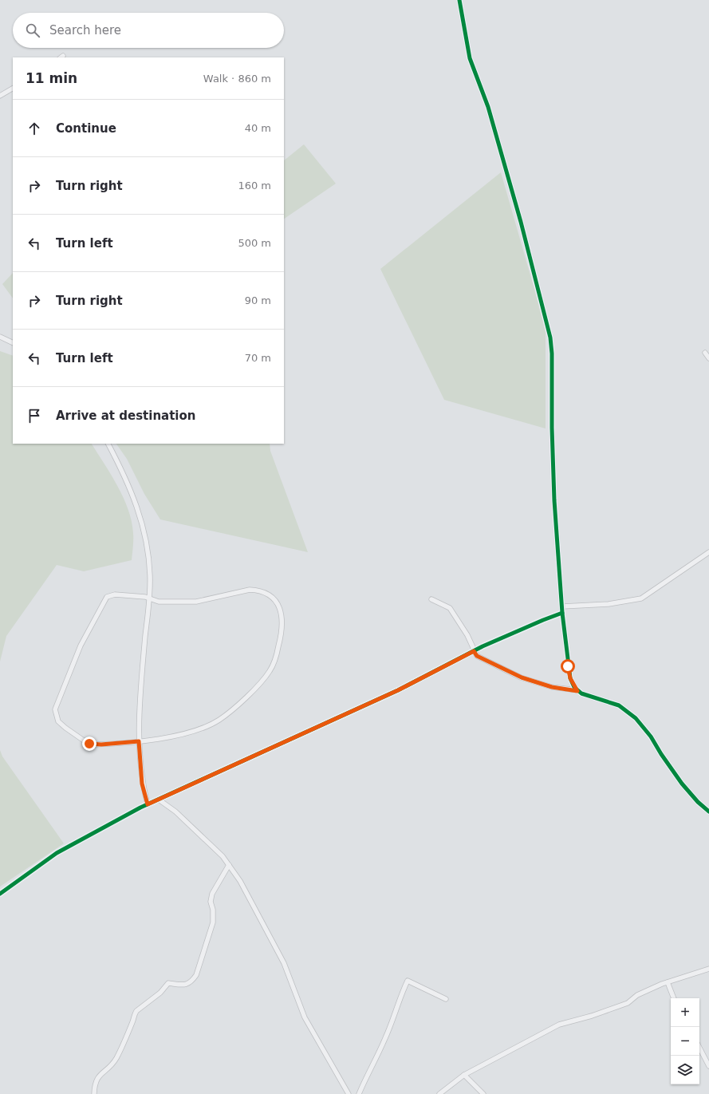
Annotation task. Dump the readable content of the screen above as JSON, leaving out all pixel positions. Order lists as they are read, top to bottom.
{
  "page": {
    "search": "Search here",
    "heading": ["11 min", "Walk · 860 m"],
    "list": [
      ["Continue", "40 m"],
      ["Turn right", "160 m"],
      ["Turn left", "500 m"],
      ["Turn right", "90 m"],
      ["Turn left", "70 m"],
      "Arrive at destination"
    ],
    "map_buttons": ["+", "−"]
  }
}
